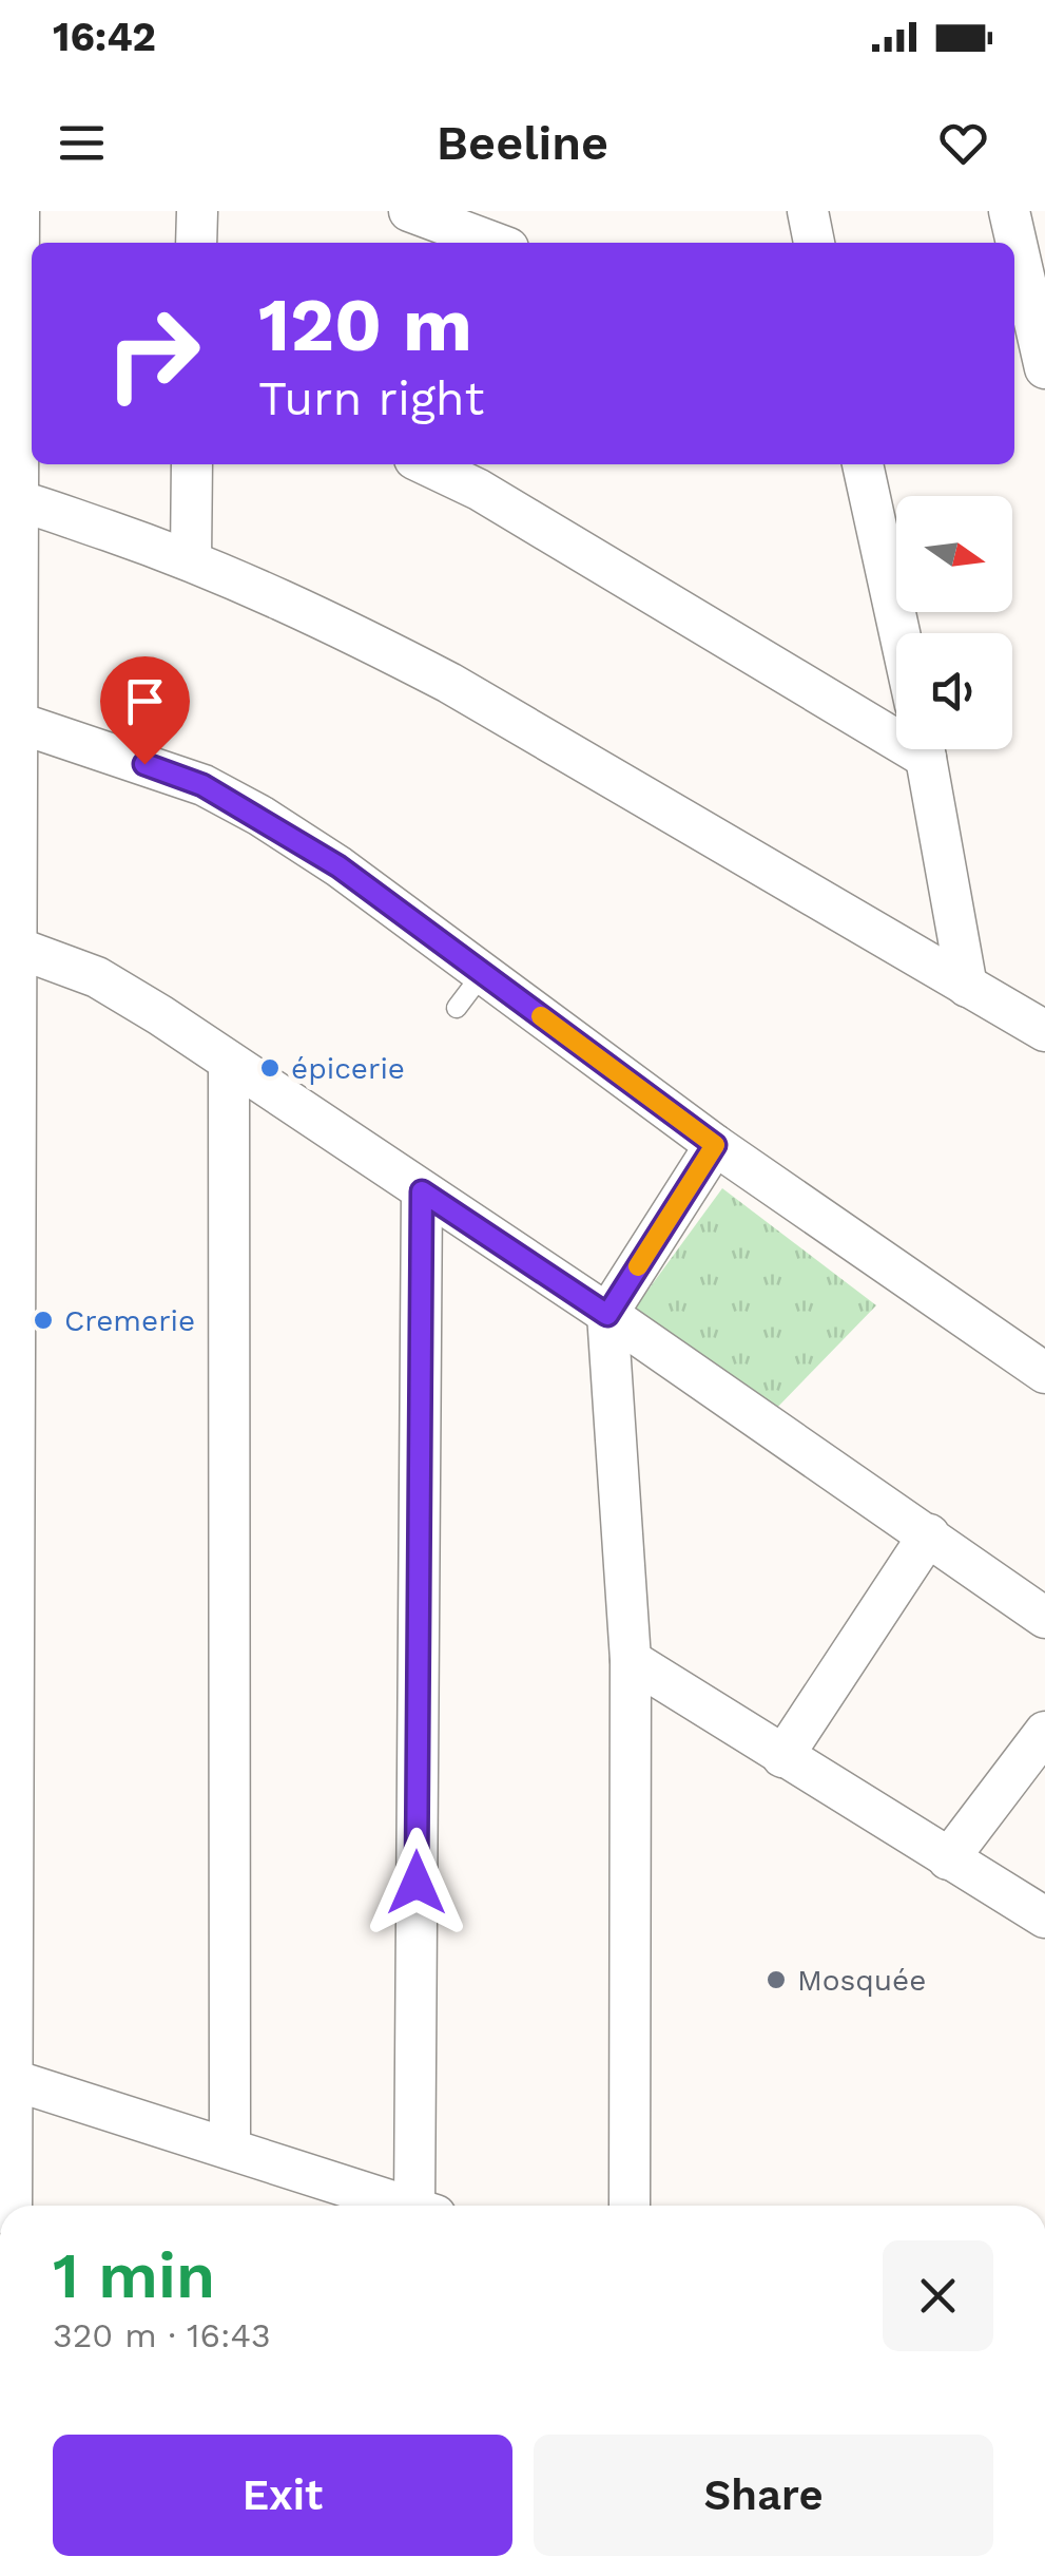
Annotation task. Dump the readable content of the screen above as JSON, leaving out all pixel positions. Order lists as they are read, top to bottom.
{
  "places": ["épicerie", "Cremerie", "Mosquée"],
  "north": "right",
  "page": {
    "status": "16:42",
    "header": "Beeline",
    "turn": ["120 m", "Turn right"],
    "heading": ["1 min", "320 m · 16:43"],
    "buttons": ["Exit", "Share"]
  }
}
